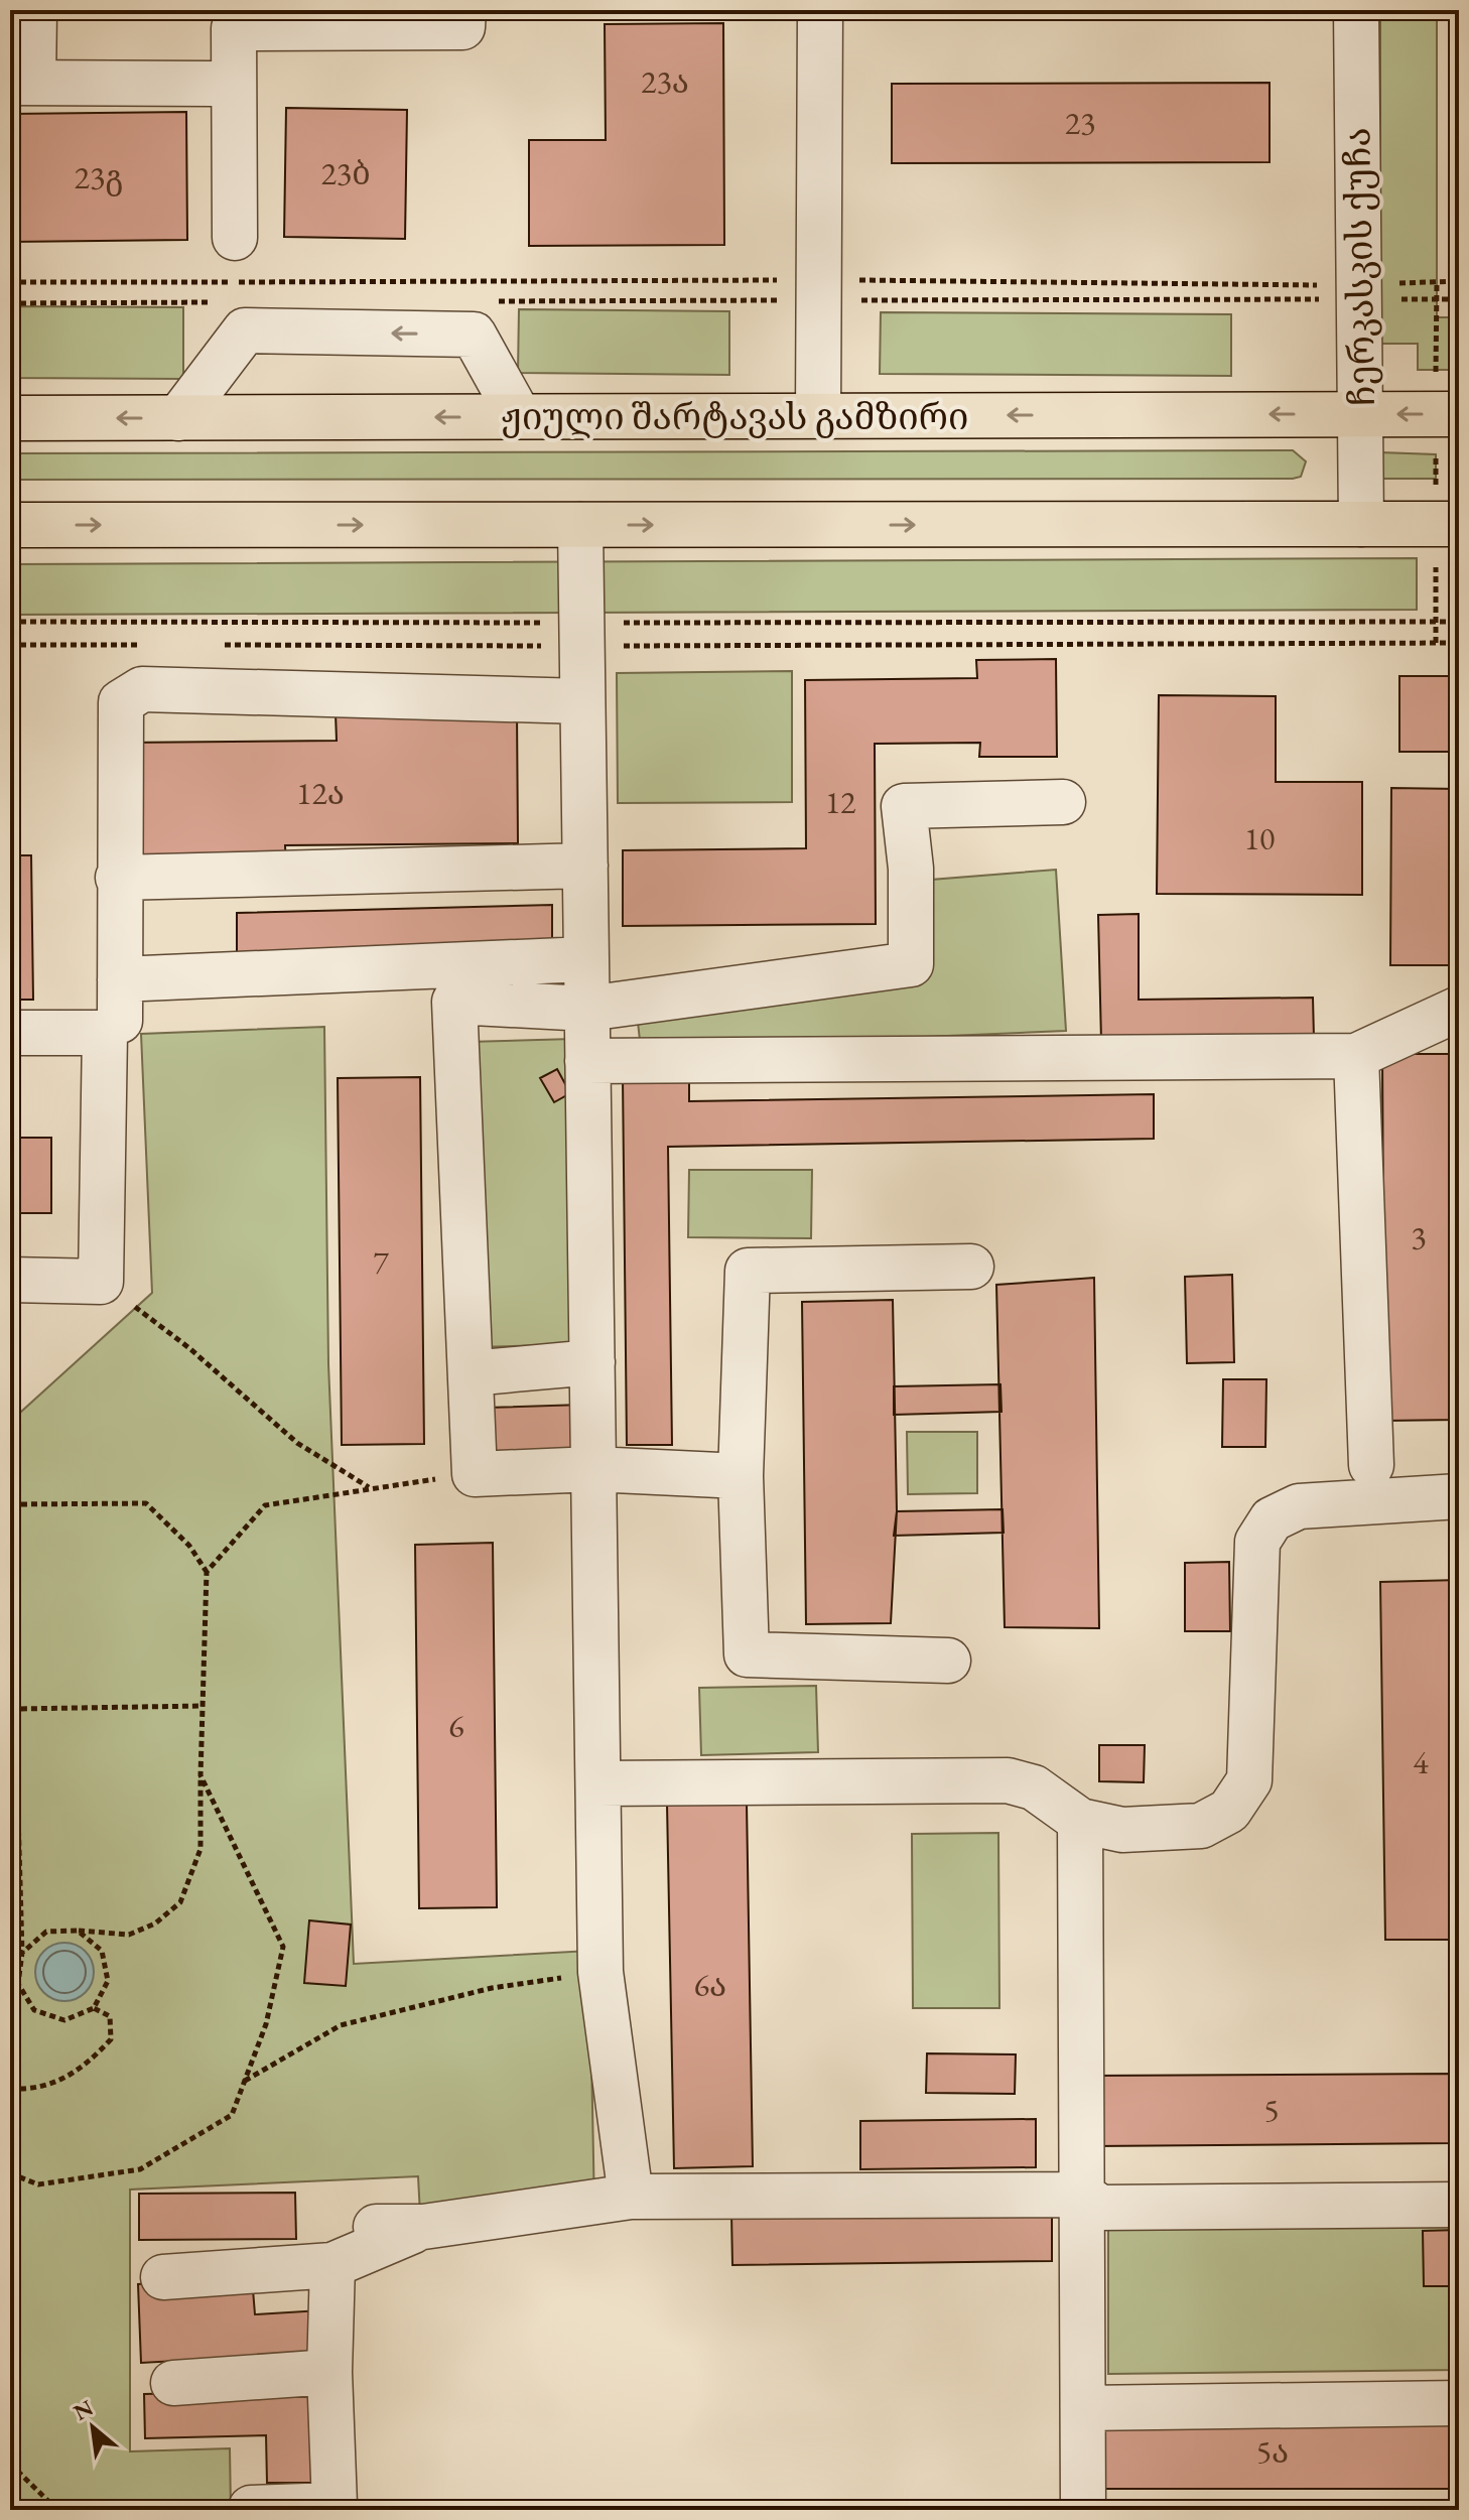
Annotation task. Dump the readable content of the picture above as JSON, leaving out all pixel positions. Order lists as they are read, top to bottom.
{
  "streets": {
    "main road": ["ჟიული შარტავას გამზირი"],
    "street": ["ჩერკასკის ქუჩა"]
  },
  "crossings": [
    ["ჩერკასკის ქუჩა", "ჟიული შარტავას გამზირი"]
  ],
  "house_numbers": [
    "23ა",
    "23",
    "23ბ",
    "23გ",
    "12ა",
    "12",
    "10",
    "3",
    "7",
    "6",
    "4",
    "6ა",
    "5",
    "5ა"
  ],
  "north": "top left"
}
